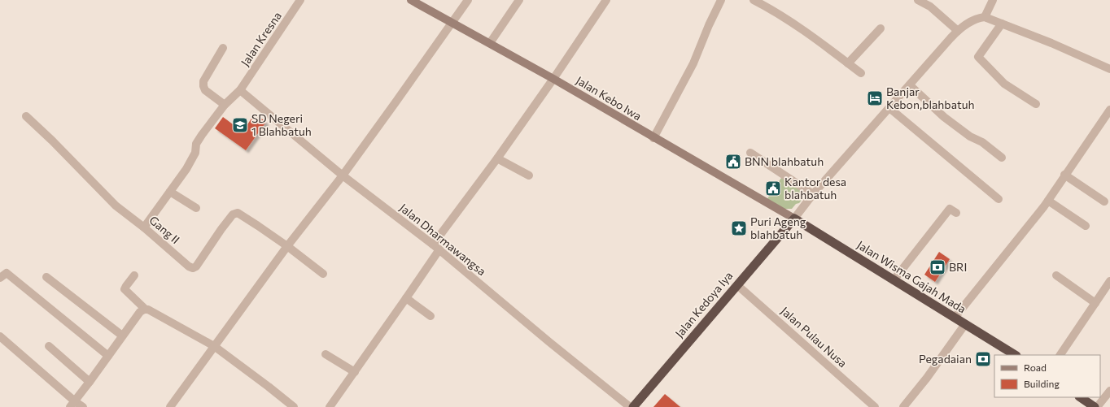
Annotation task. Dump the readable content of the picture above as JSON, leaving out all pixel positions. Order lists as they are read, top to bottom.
{
  "streets": {
    "highway": ["Jalan Wisma Gajah Mada", "Jalan Kedoya Iya"],
    "main road": ["Jalan Kebo Iwa"],
    "street": [
      "Jalan Kresna",
      "Gang II",
      "Jalan Dharmawangsa",
      "Jalan Pulau Nusa"
    ]
  },
  "crossings": [
    ["Jalan Kresna", "Gang II"],
    ["Jalan Kresna", "Jalan Dharmawangsa"],
    ["Jalan Kebo Iwa", "Jalan Wisma Gajah Mada"],
    ["Jalan Kebo Iwa", "Jalan Kedoya Iya"],
    ["Jalan Wisma Gajah Mada", "Jalan Kedoya Iya"],
    ["Jalan Kedoya Iya", "Jalan Pulau Nusa"]
  ],
  "places": {
    "hotel": ["Banjar Kebon,blahbatuh"],
    "school or university": ["SD Negeri 1 Blahbatuh"],
    "public building": ["BNN blahbatuh", "Kantor desa blahbatuh"],
    "place": ["Puri Ageng blahbatuh"],
    "bank": ["BRI", "Pegadaian"]
  },
  "legend": ["Road", "Building"]
}
